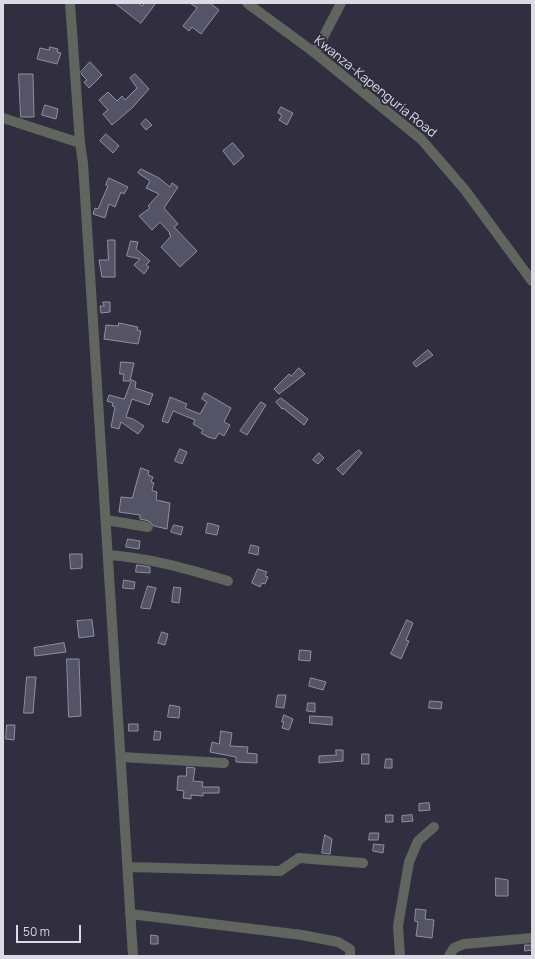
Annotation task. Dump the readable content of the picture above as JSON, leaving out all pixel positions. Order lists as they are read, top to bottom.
{
  "streets": {
    "street": ["Kwanza-Kapenguria Road"]
  },
  "scale_bar": "50 m"
}
